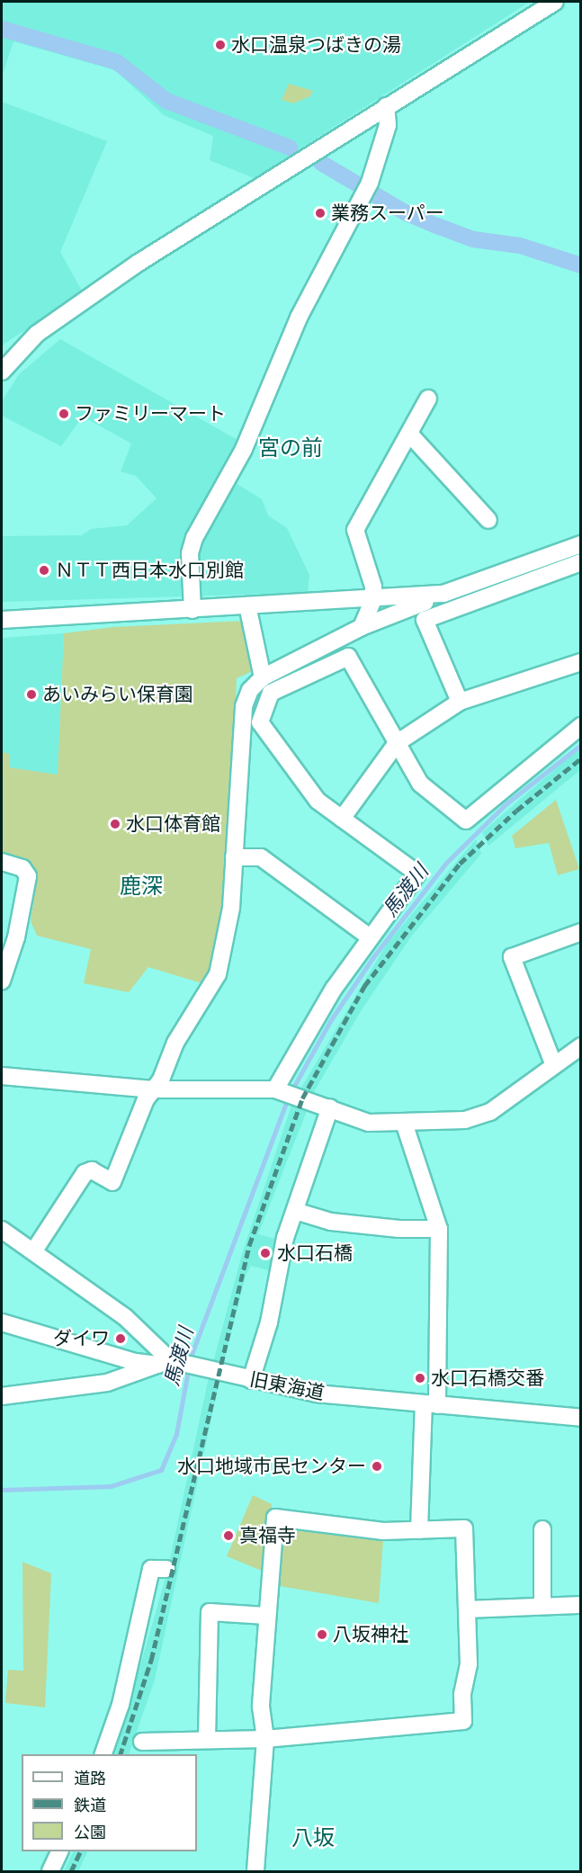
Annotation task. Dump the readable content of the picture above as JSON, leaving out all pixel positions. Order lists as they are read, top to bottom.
{
  "streets": {
    "street": ["旧東海道"]
  },
  "districts": ["宮の前", "鹿深", "八坂"],
  "water": ["馬渡川"],
  "places": [
    "水口温泉つばきの湯",
    "業務スーパー",
    "ファミリーマート",
    "ＮＴＴ西日本水口別館",
    "あいみらい保育園",
    "水口体育館",
    "水口石橋",
    "ダイワ",
    "水口石橋交番",
    "水口地域市民センター",
    "真福寺",
    "八坂神社"
  ],
  "legend": ["道路", "鉄道", "公園"]
}
